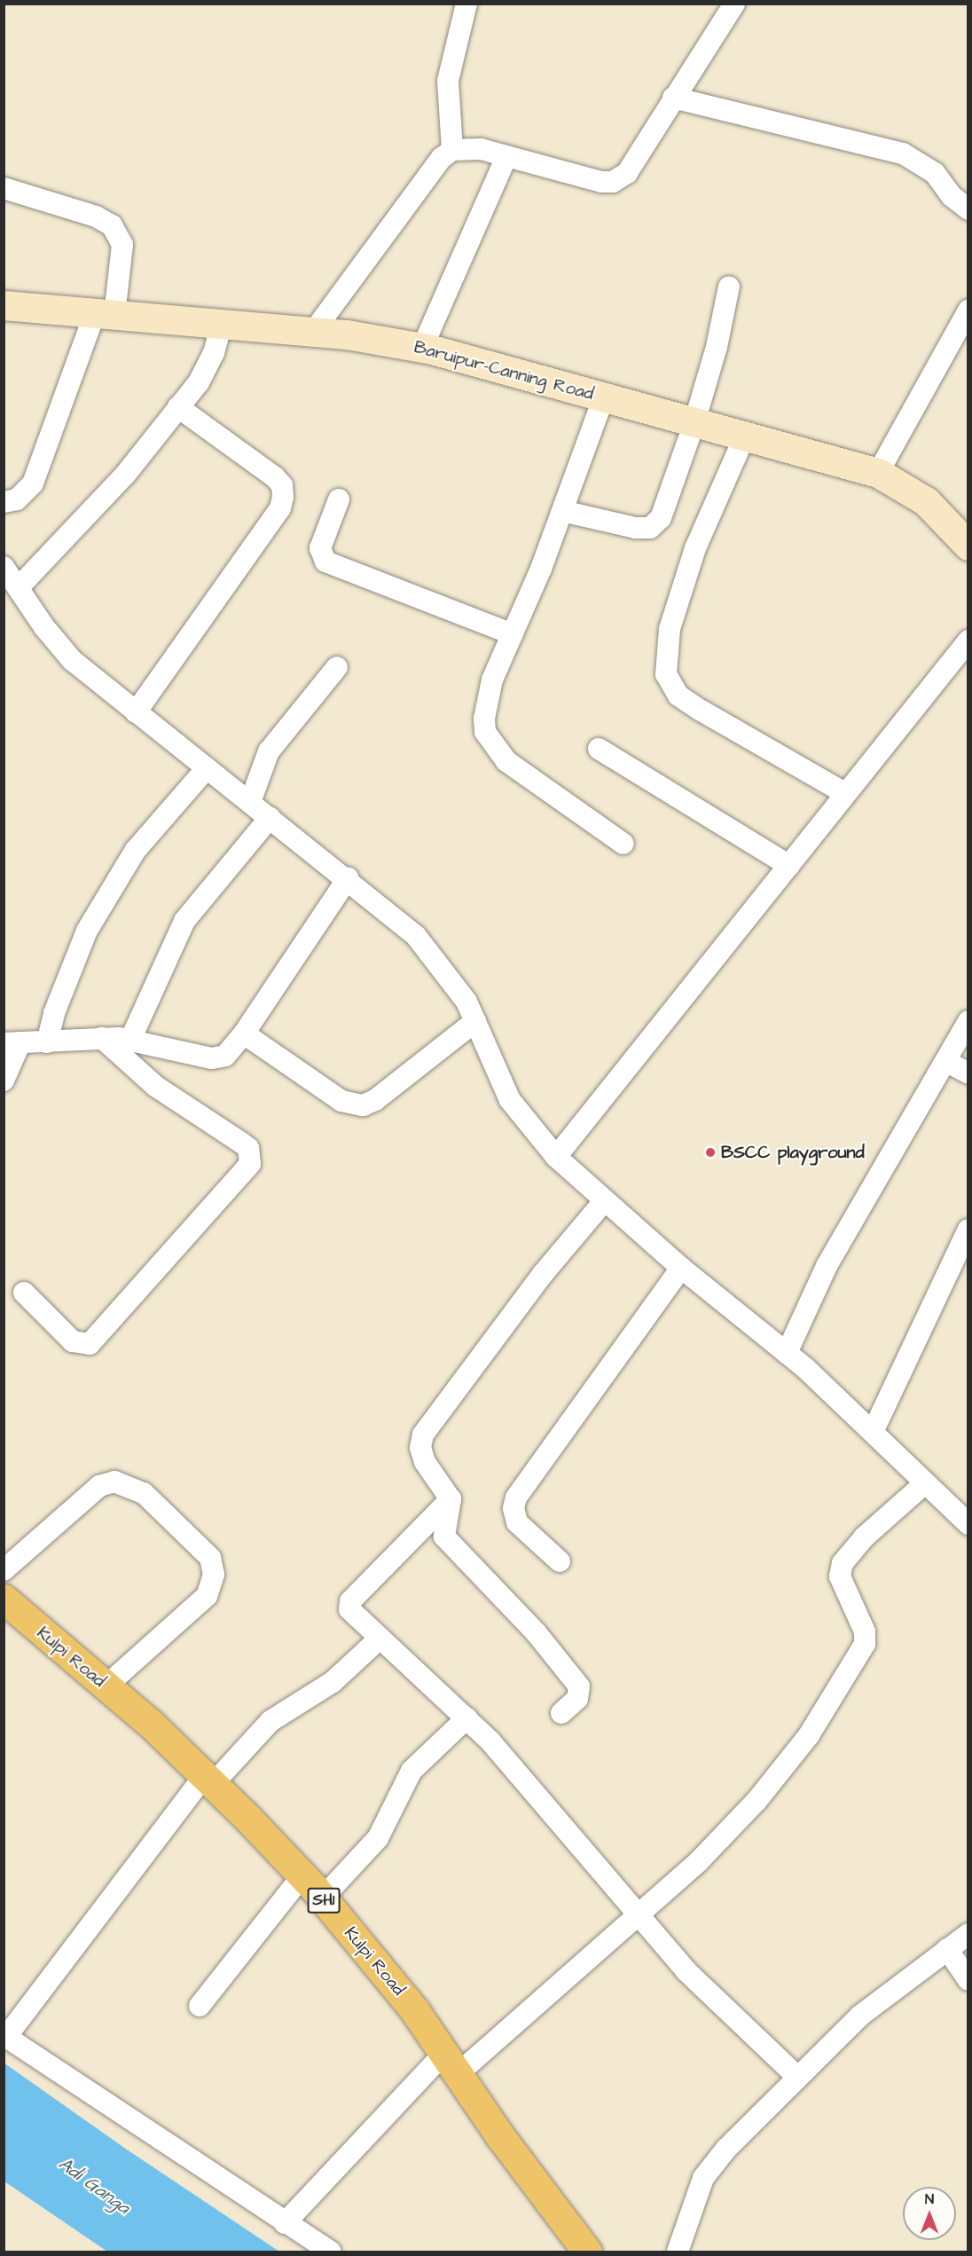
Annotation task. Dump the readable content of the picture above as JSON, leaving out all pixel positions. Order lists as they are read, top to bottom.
{
  "streets": {
    "main road": ["Baruipur-Canning Road", "Kulpi Road", "SH1"]
  },
  "water": ["Adi Ganga"],
  "places": ["BSCC playground"],
  "north": "top"
}
